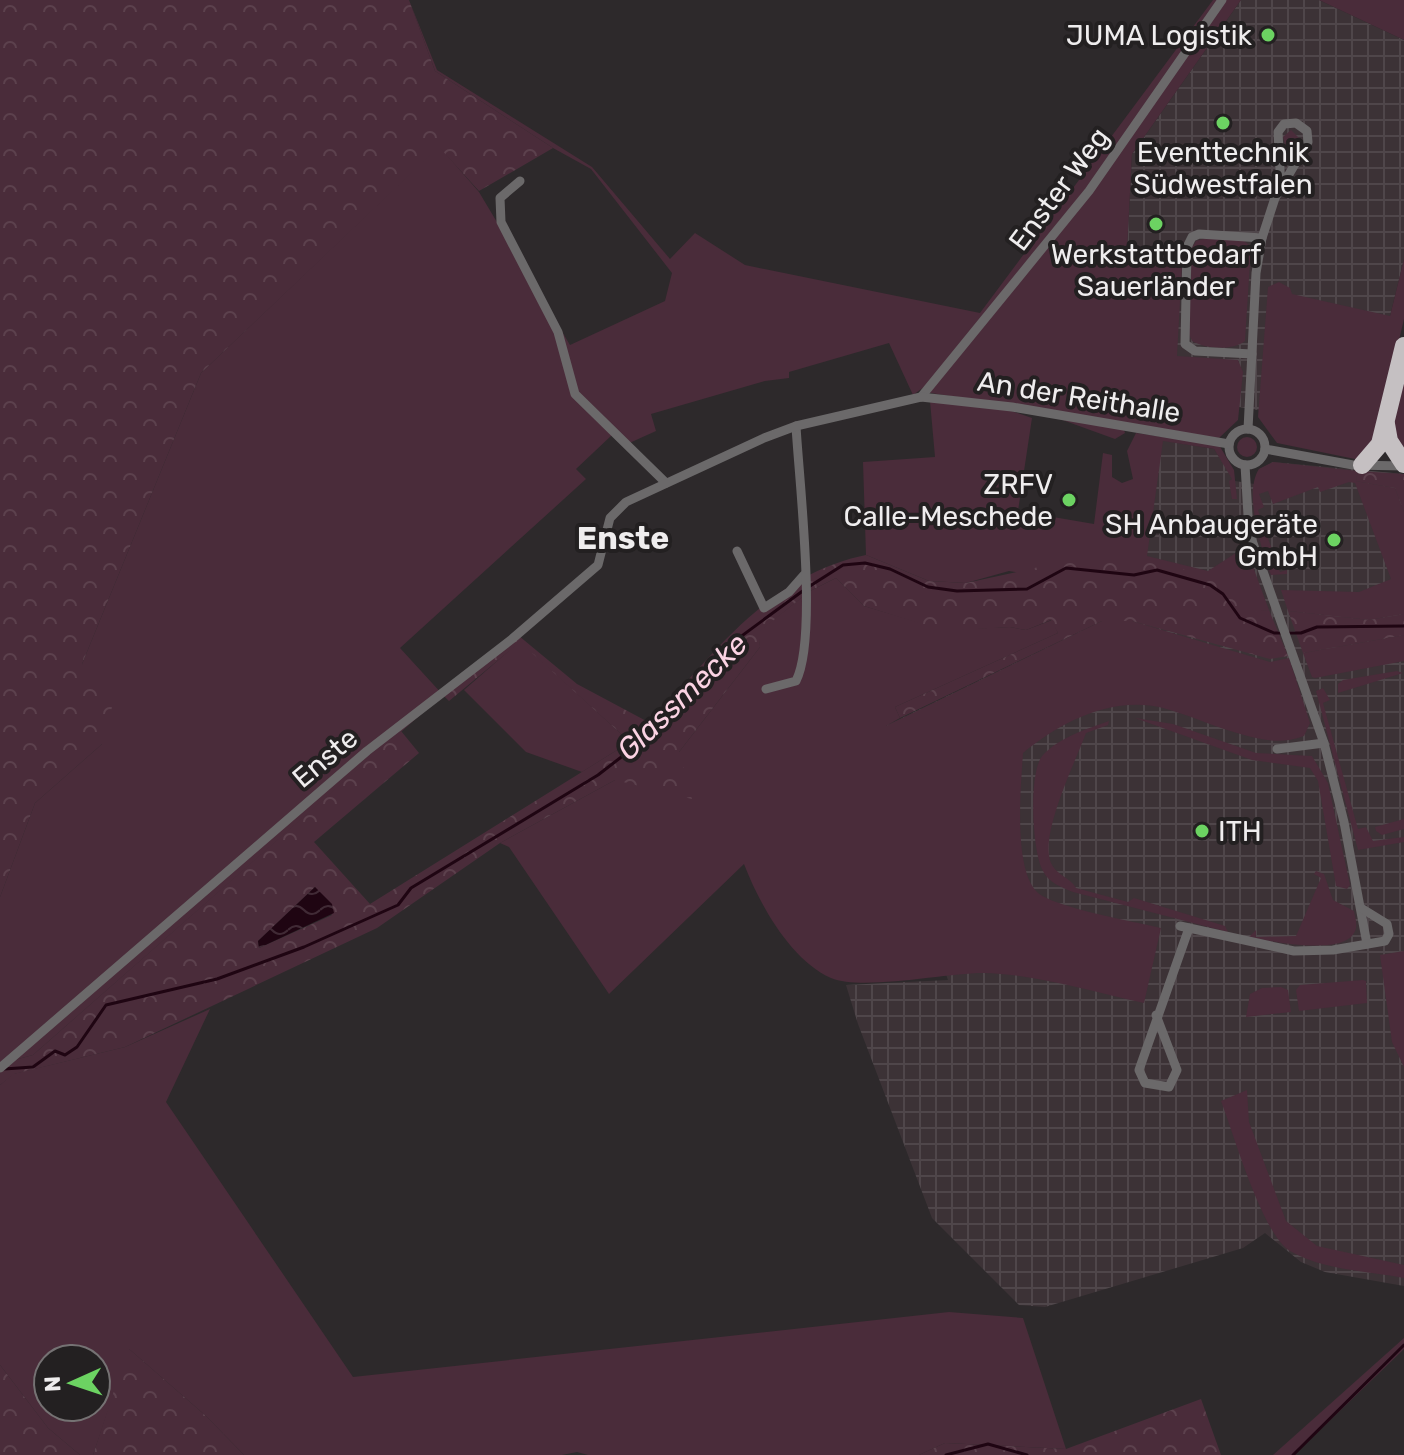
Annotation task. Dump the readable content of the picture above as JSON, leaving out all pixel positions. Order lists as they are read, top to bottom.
{
  "streets": {
    "street": ["Enster Weg", "An der Reithalle", "Enste"]
  },
  "crossings": [
    ["Enster Weg", "An der Reithalle"],
    ["Enster Weg", "Enste"],
    ["An der Reithalle", "Enste"]
  ],
  "districts": ["Enste"],
  "water": ["Glassmecke"],
  "places": [
    "JUMA Logistik",
    "Eventtechnik Südwestfalen",
    "Werkstattbedarf Sauerländer",
    "ZRFV Calle-Meschede",
    "SH Anbaugeräte GmbH",
    "ITH"
  ],
  "north": "left"
}
